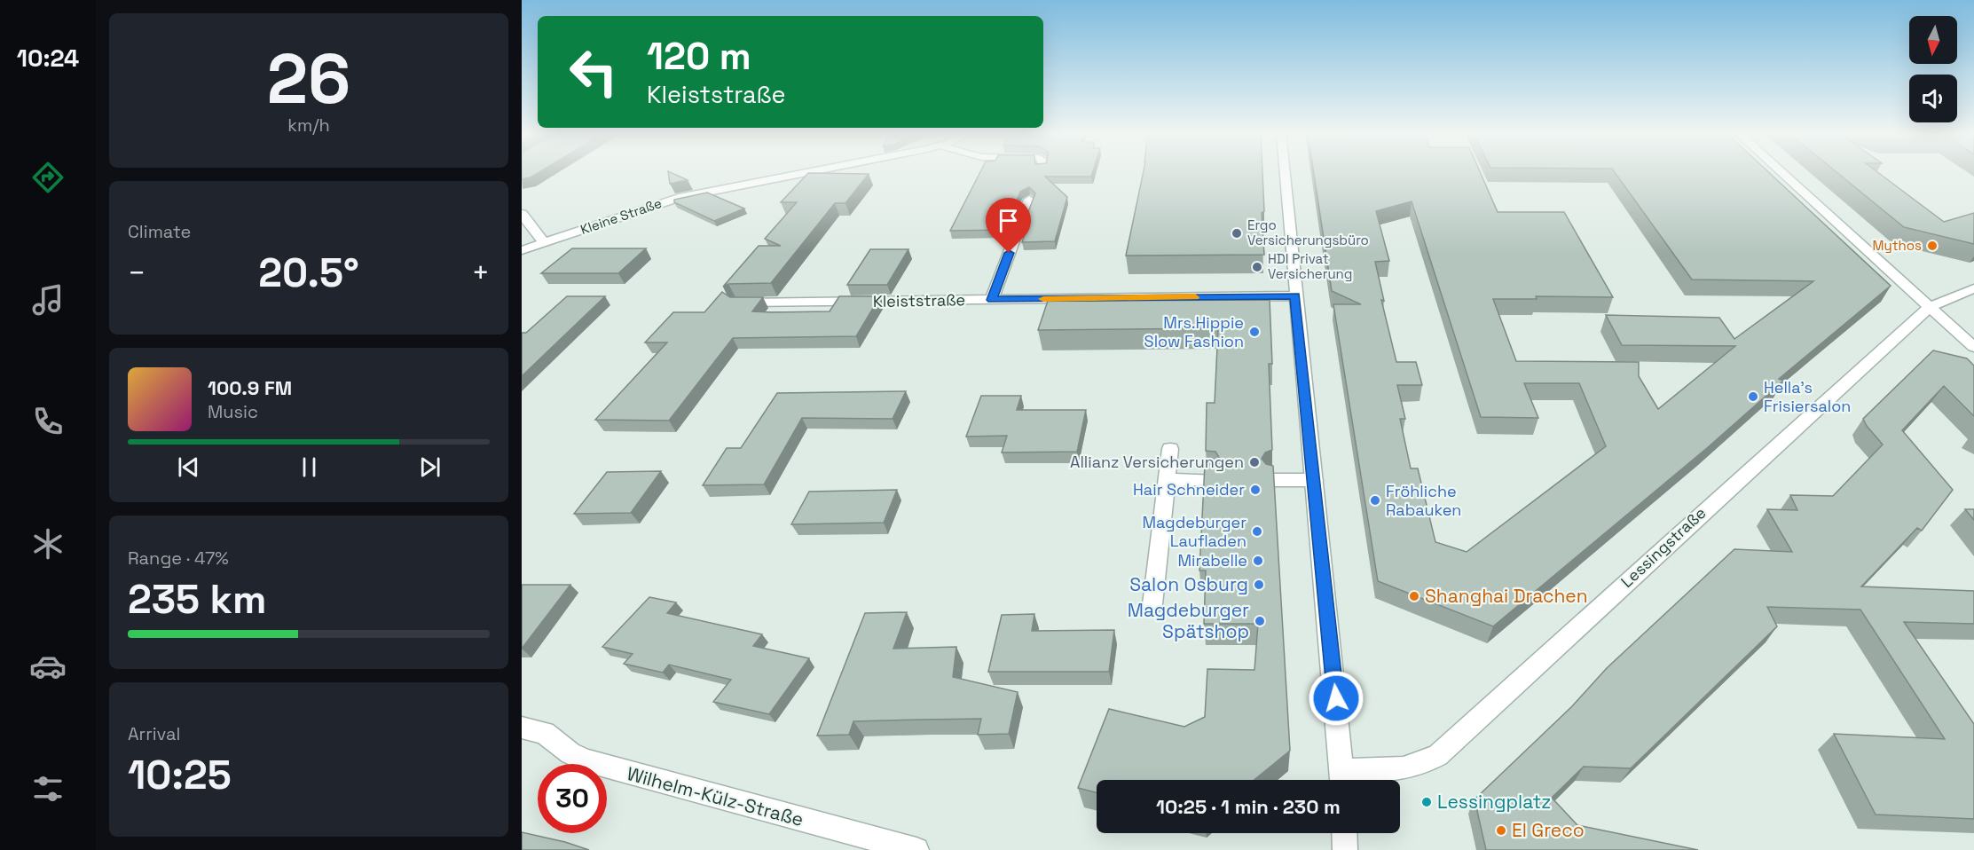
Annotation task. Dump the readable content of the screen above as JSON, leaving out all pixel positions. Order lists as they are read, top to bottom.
{
  "streets": {
    "street": [
      "Kleine Straße",
      "Kleiststraße",
      "Lessingstraße",
      "Wilhelm-Külz-Straße"
    ]
  },
  "places": [
    "Ergo Versicherungsbüro",
    "Mythos",
    "HDI Privat Versicherung",
    "Mrs.Hippie Slow Fashion",
    "Hella's Frisiersalon",
    "Allianz Versicherungen",
    "Hair Schneider",
    "Fröhliche Rabauken",
    "Magdeburger Laufladen",
    "Mirabelle",
    "Salon Osburg",
    "Shanghai Drachen",
    "Magdeburger Spätshop",
    "Lessingplatz",
    "El Greco"
  ],
  "north": "bottom",
  "page": {
    "tabs": "10:24",
    "tile": [
      ["26", "km/h"],
      "Climate",
      ["Range · 47%", "235 km"],
      ["Arrival", "10:25"]
    ],
    "turn": ["120 m", "Kleiststraße"],
    "heat": ["−", "20.5°", "+"],
    "song": ["100.9 FM", "Music"],
    "limit": "30",
    "trip": "10:25 · 1 min · 230 m"
  }
}
